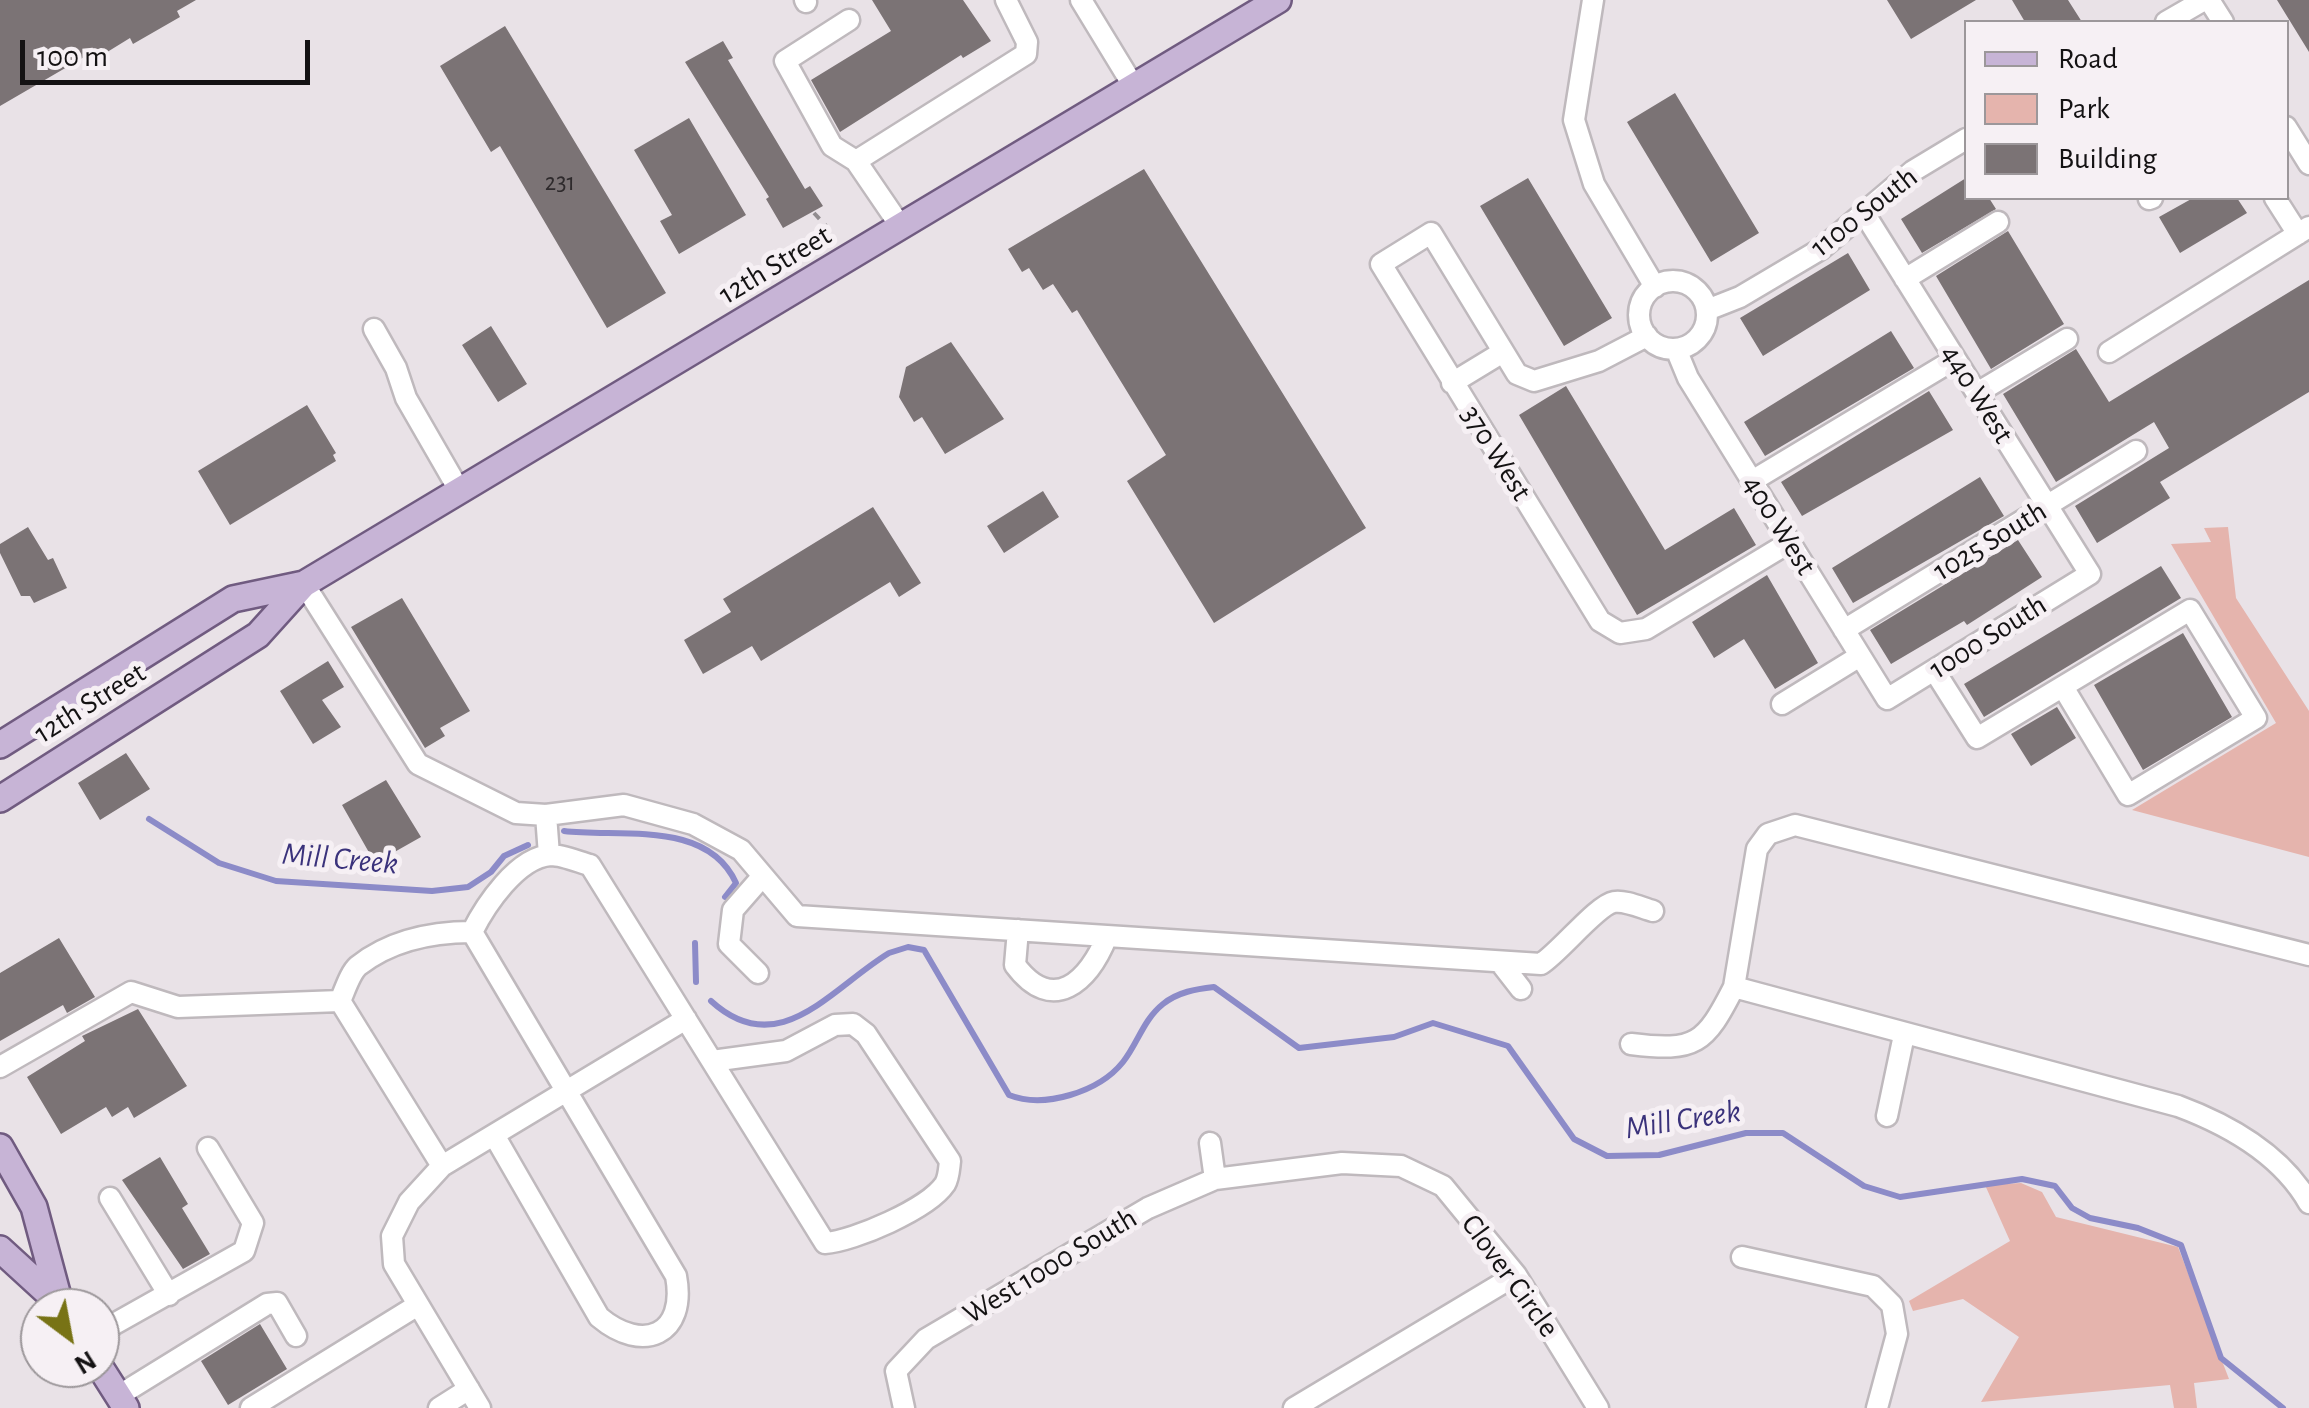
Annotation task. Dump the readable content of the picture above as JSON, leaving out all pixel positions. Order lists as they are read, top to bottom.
{
  "streets": {
    "main road": ["12th Street"],
    "street": [
      "1100 South",
      "440 West",
      "370 West",
      "400 West",
      "1025 South",
      "1000 South",
      "West 1000 South",
      "Clover Circle"
    ]
  },
  "crossings": [
    ["1100 South", "440 West"],
    ["1100 South", "400 West"],
    ["440 West", "1025 South"],
    ["440 West", "1000 South"],
    ["370 West", "400 West"],
    ["400 West", "1025 South"],
    ["400 West", "1000 South"],
    ["West 1000 South", "Clover Circle"]
  ],
  "water": ["Mill Creek"],
  "house_numbers": ["231"],
  "legend": ["Road", "Park", "Building"],
  "scale_bar": "100 m",
  "north": "bottom right"
}
